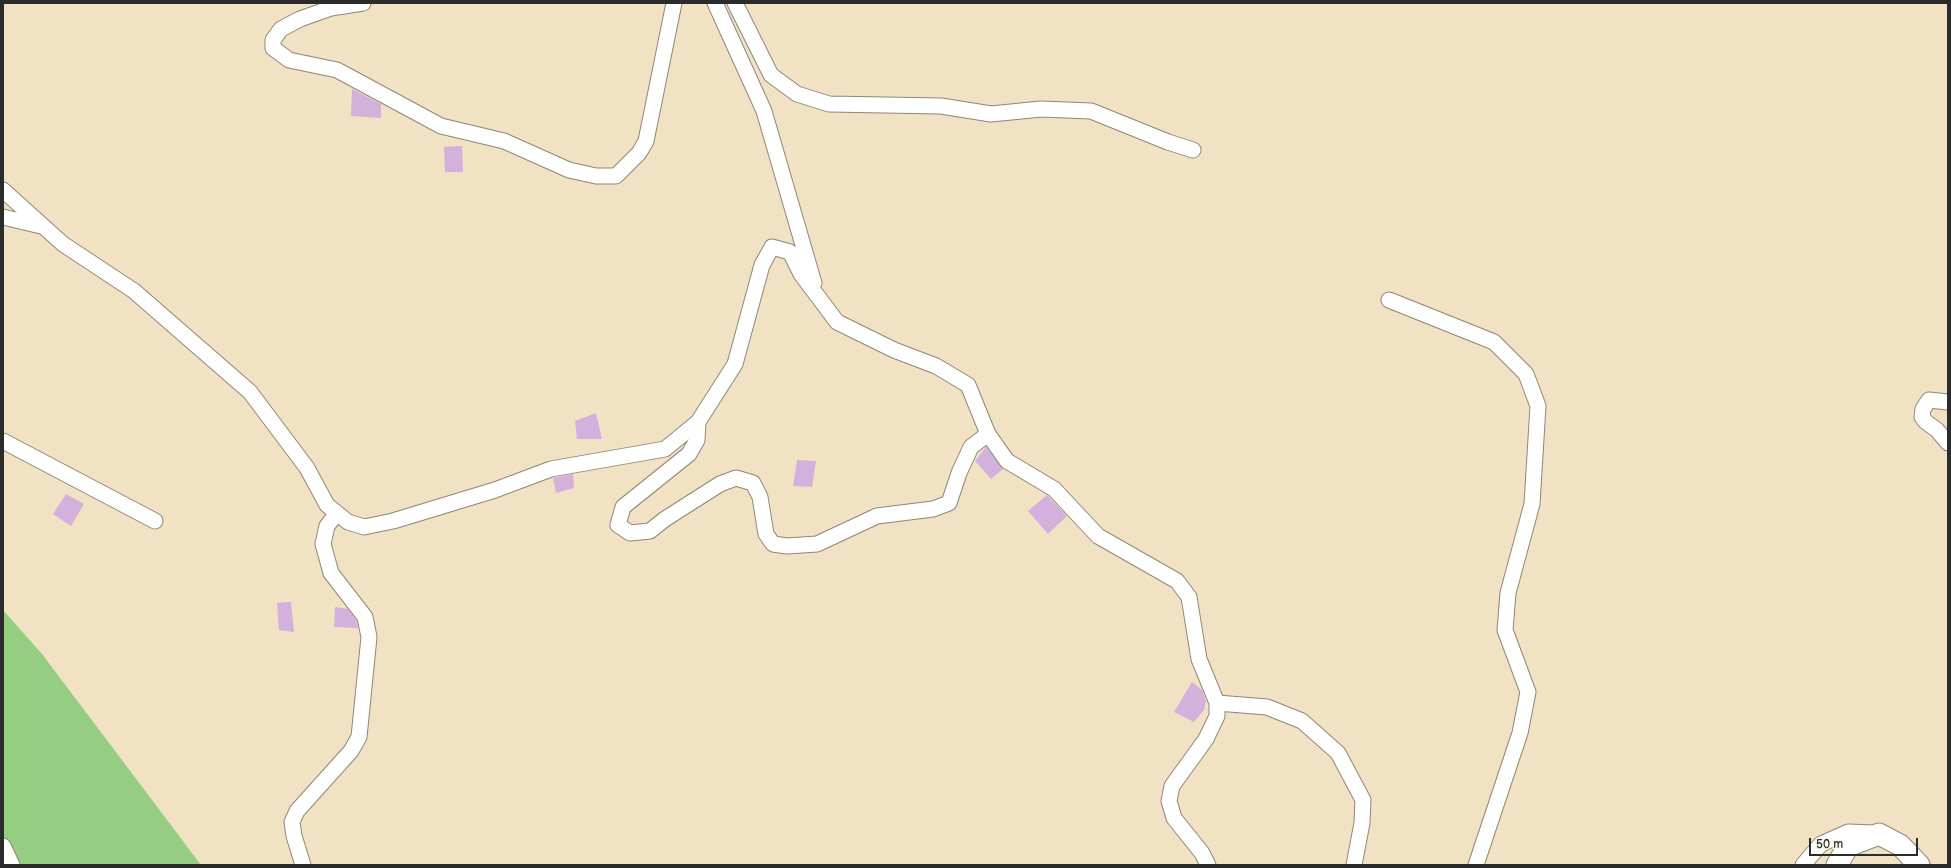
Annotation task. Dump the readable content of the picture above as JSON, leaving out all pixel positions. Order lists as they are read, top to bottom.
{
  "scale_bar": "50 m"
}
